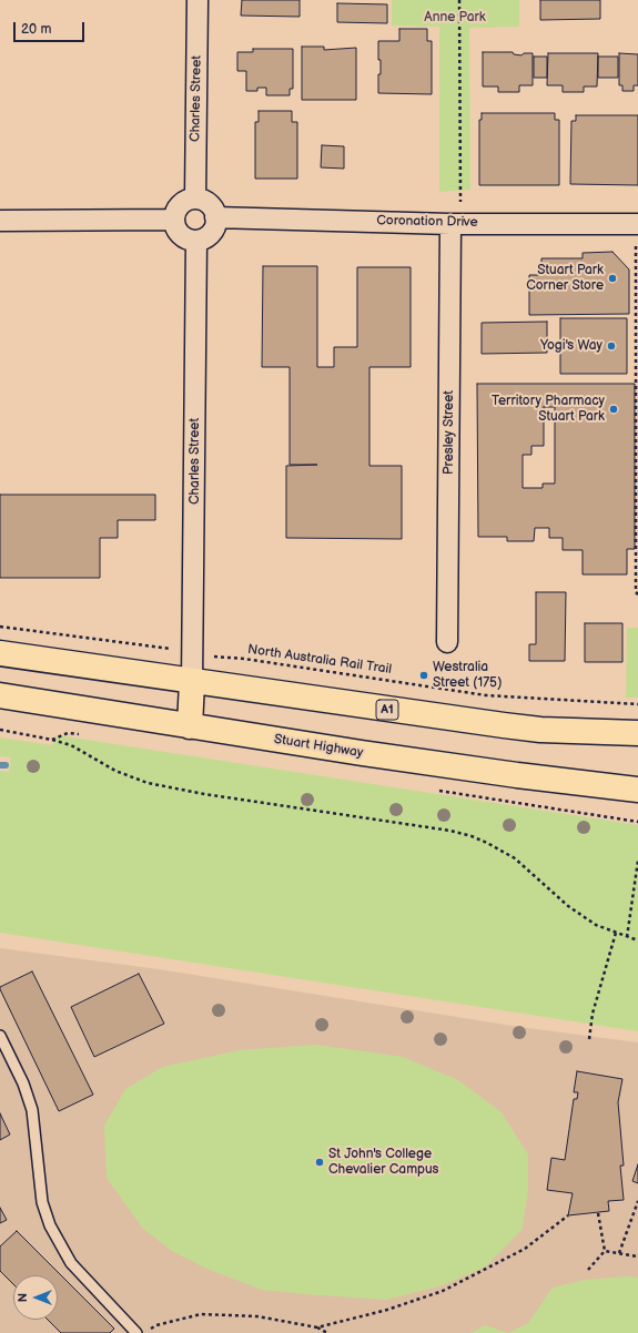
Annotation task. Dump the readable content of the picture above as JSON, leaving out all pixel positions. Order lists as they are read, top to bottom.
{
  "streets": {
    "highway": ["A1", "Stuart Highway"],
    "street": ["Charles Street", "Coronation Drive", "Presley Street"],
    "path": ["North Australia Rail Trail"]
  },
  "crossings": [
    ["Charles Street", "Coronation Drive"],
    ["Charles Street", "North Australia Rail Trail"],
    ["Charles Street", "A1"],
    ["Coronation Drive", "Presley Street"]
  ],
  "parks": ["Anne Park"],
  "places": [
    "Stuart Park Corner Store",
    "Yogi's Way",
    "Territory Pharmacy Stuart Park",
    "Westralia Street (175)",
    "St John's College Chevalier Campus"
  ],
  "scale_bar": "20 m",
  "north": "left"
}
